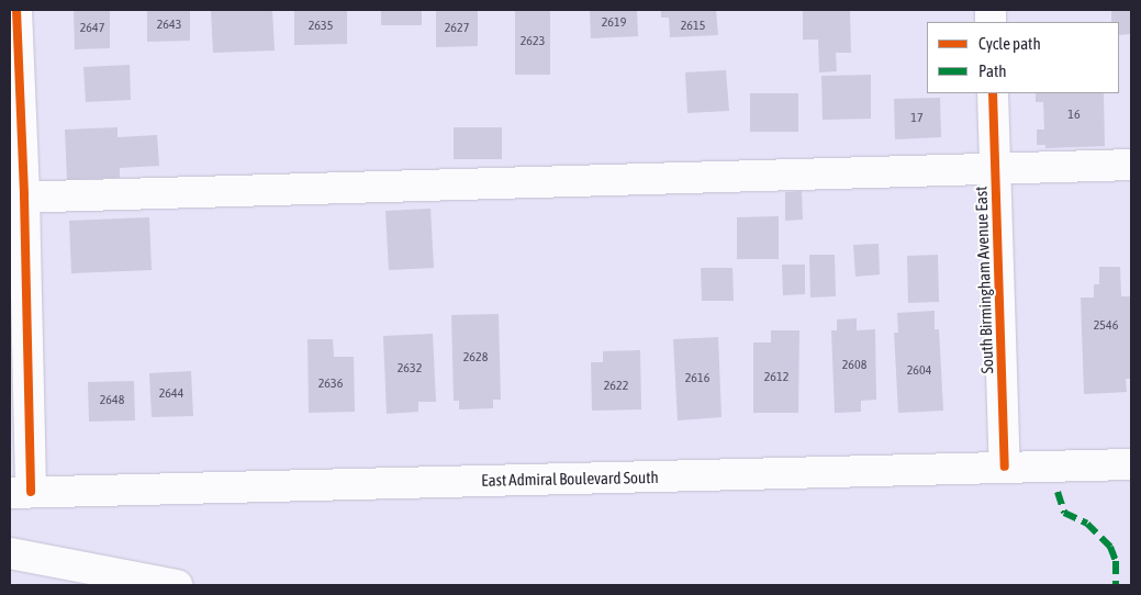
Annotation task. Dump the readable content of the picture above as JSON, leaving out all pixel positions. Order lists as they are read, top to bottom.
{
  "streets": {
    "main road": ["South Birmingham Avenue East", "East Admiral Boulevard South"]
  },
  "crossings": [
    ["South Birmingham Avenue East", "East Admiral Boulevard South"]
  ],
  "house_numbers": [
    "2619",
    "2643",
    "2635",
    "2615",
    "2647",
    "2627",
    "2623",
    "16",
    "17",
    "2546",
    "2628",
    "2608",
    "2632",
    "2604",
    "2612",
    "2616",
    "2636",
    "2622",
    "2644",
    "2648"
  ],
  "legend": ["Cycle path", "Path"]
}
